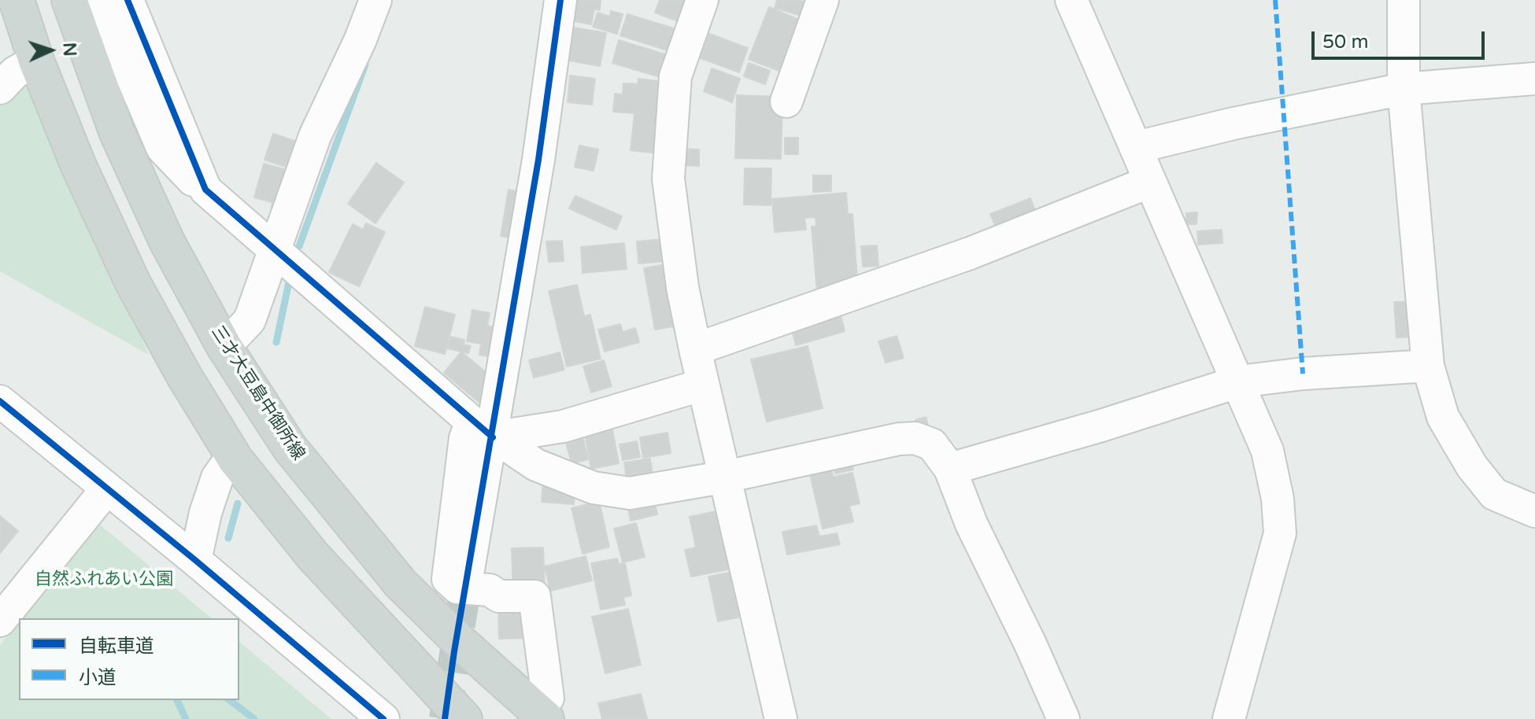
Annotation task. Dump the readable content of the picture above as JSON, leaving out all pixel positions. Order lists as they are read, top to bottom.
{
  "streets": {
    "main road": ["三才大豆島中御所線"]
  },
  "parks": ["自然ふれあい公園"],
  "legend": ["自転車道", "小道"],
  "scale_bar": "50 m",
  "north": "right"
}
